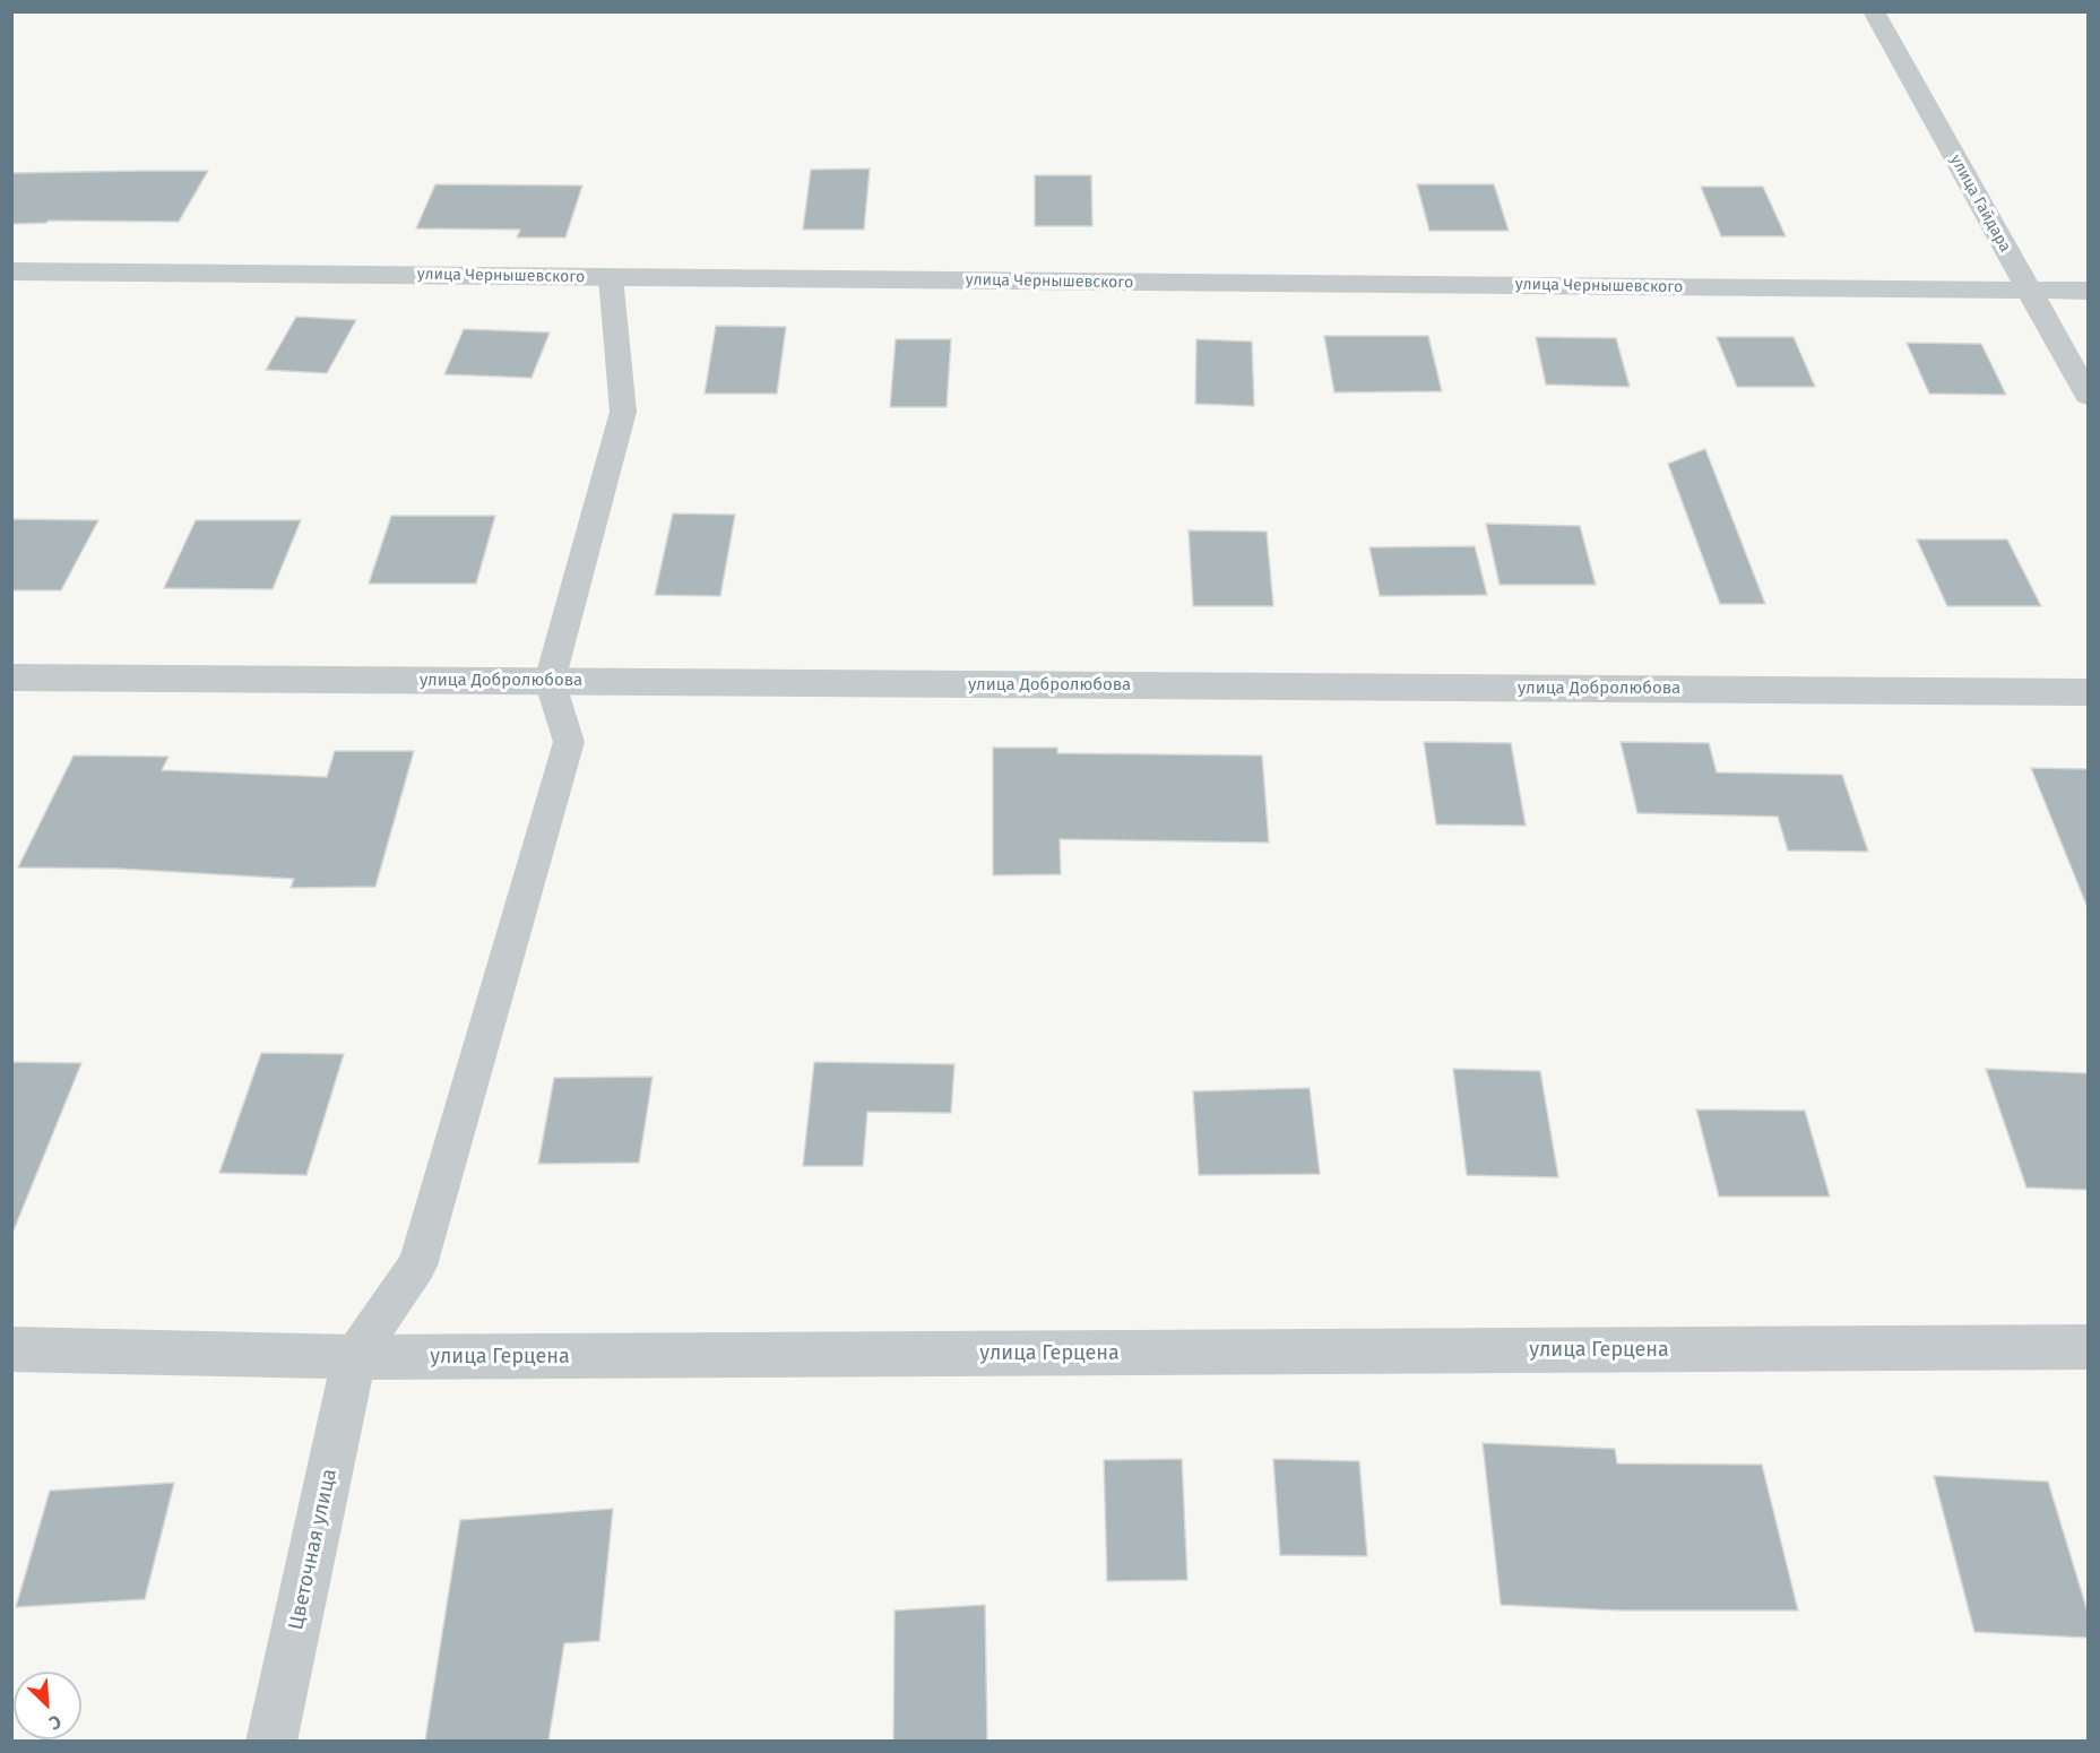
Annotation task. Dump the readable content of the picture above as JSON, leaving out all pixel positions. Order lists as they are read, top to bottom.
{
  "streets": {
    "street": [
      "улица Гайдара",
      "улица Чернышевского",
      "улица Добролюбова",
      "улица Герцена",
      "Цветочная улица"
    ]
  },
  "crossings": [
    ["улица Гайдара", "улица Чернышевского"],
    ["улица Герцена", "Цветочная улица"]
  ],
  "north": "bottom right"
}
